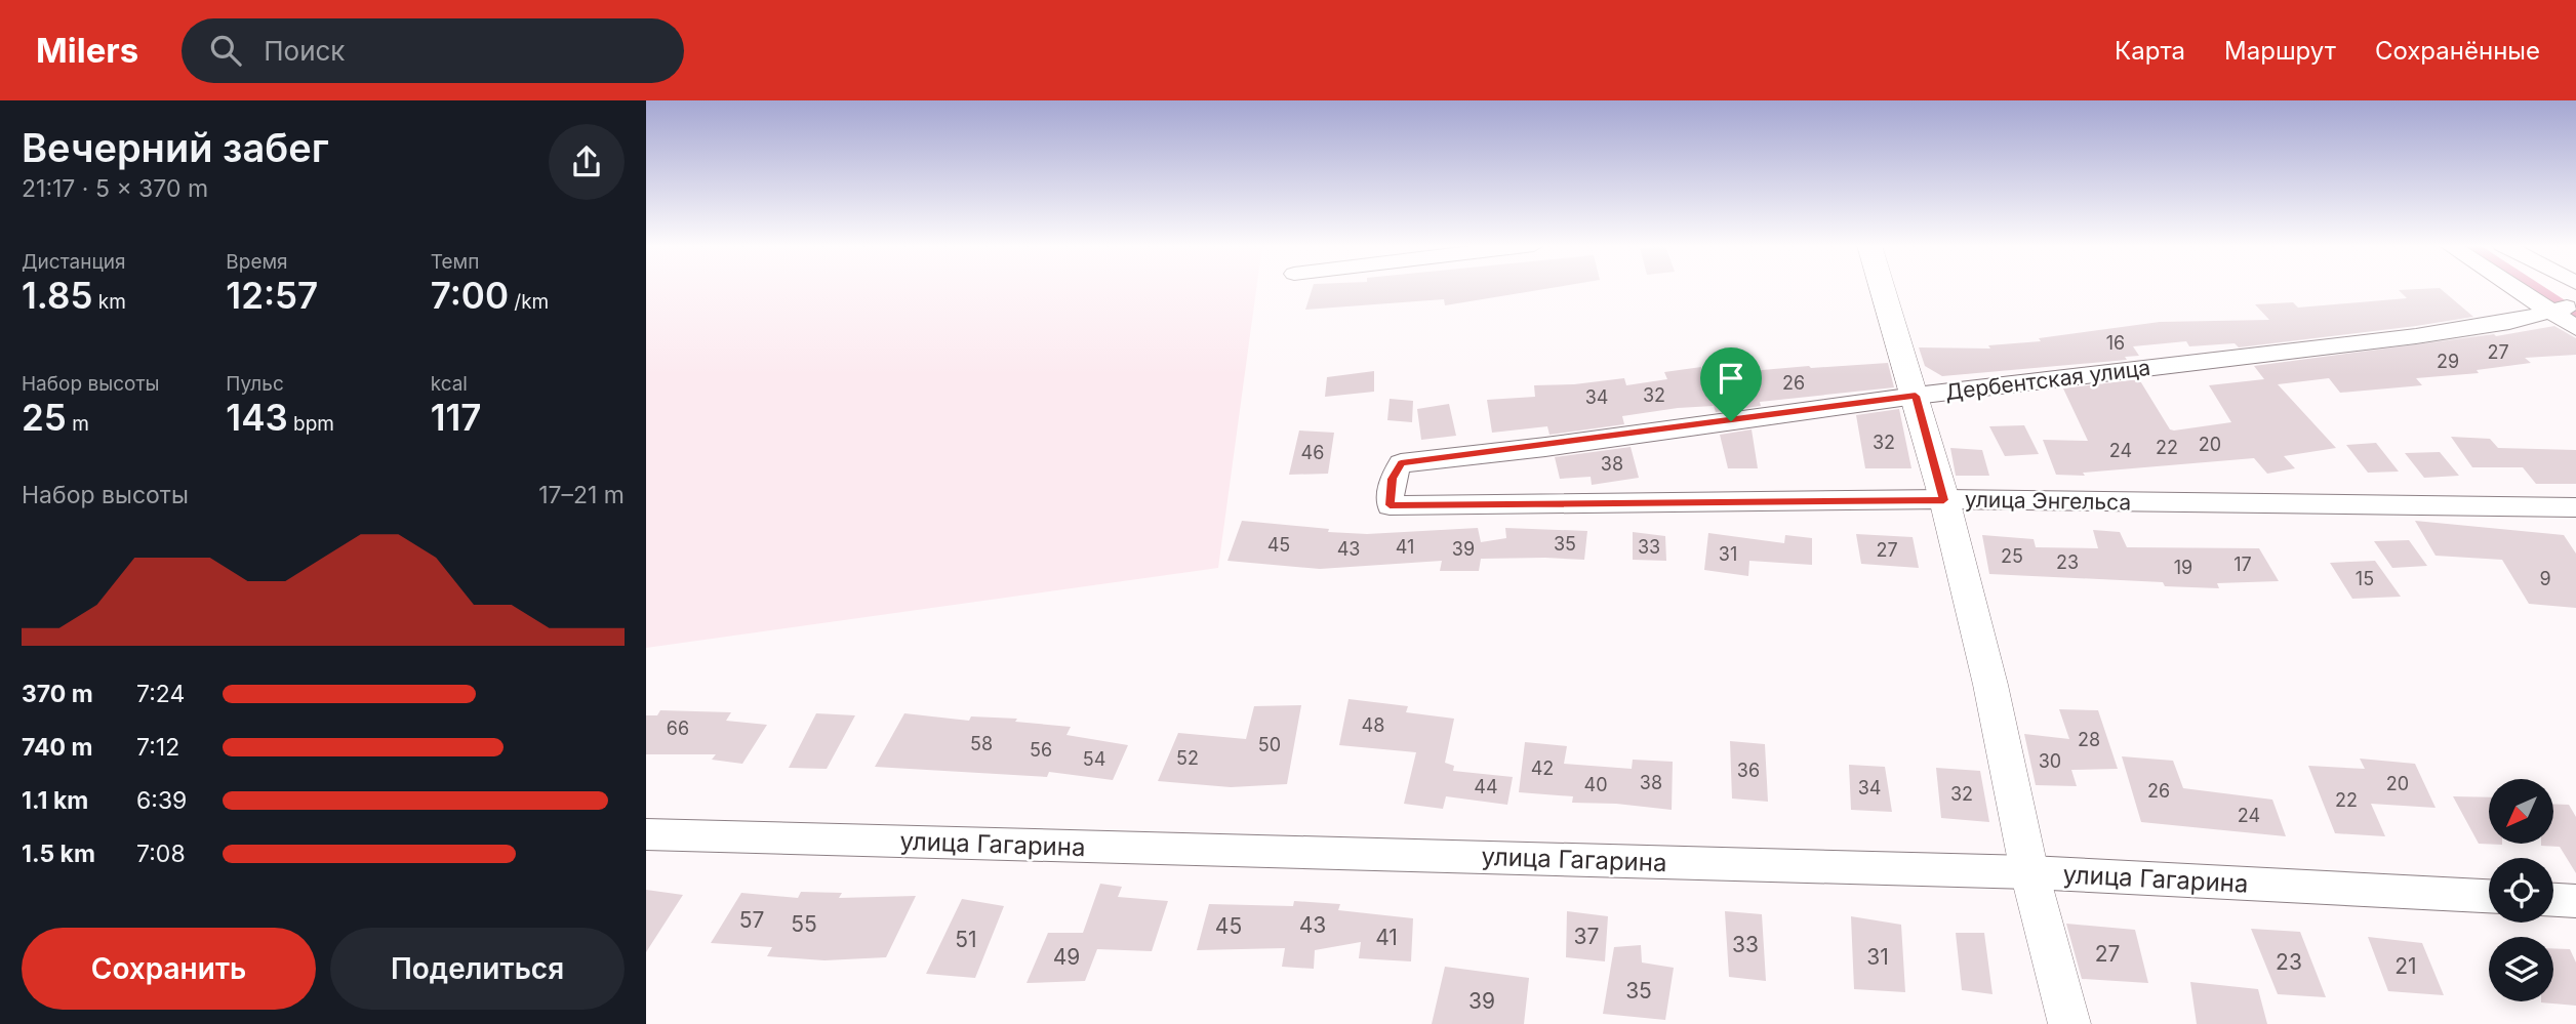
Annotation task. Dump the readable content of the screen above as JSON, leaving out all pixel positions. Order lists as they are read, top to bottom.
{
  "streets": {
    "street": ["Дербентская улица", "улица Энгельса", "улица Гагарина"]
  },
  "crossings": [
    ["Дербентская улица", "улица Энгельса"]
  ],
  "house_numbers": [
    "16",
    "27",
    "29",
    "26",
    "32",
    "34",
    "32",
    "20",
    "22",
    "24",
    "46",
    "38",
    "35",
    "45",
    "41",
    "33",
    "43",
    "39",
    "27",
    "31",
    "25",
    "23",
    "17",
    "19",
    "15",
    "9",
    "48",
    "66",
    "28",
    "58",
    "50",
    "56",
    "52",
    "54",
    "30",
    "42",
    "36",
    "38",
    "20",
    "40",
    "44",
    "34",
    "26",
    "32",
    "22",
    "24",
    "57",
    "55",
    "43",
    "45",
    "37",
    "41",
    "51",
    "33",
    "27",
    "49",
    "31",
    "23",
    "21",
    "35",
    "39"
  ],
  "north": "bottom left",
  "page": {
    "header": "Milers",
    "search": "Поиск",
    "nav": ["Карта", "Маршрут", "Сохранённые"],
    "heading": ["Вечерний забег", "21:17 · 5 × 370 m"],
    "stats": [
      ["Дистанция", "1.85 km"],
      ["Время", "12:57"],
      ["Темп", "7:00 /km"],
      ["Набор высоты", "25 m"],
      ["Пульс", "143 bpm"],
      ["kcal", "117"]
    ],
    "chart": ["Набор высоты", "17–21 m"],
    "list": [
      {
        "name": "370 m",
        "note": "7:24"
      },
      {
        "name": "740 m",
        "note": "7:12"
      },
      {
        "name": "1.1 km",
        "note": "6:39"
      },
      {
        "name": "1.5 km",
        "note": "7:08"
      }
    ],
    "buttons": ["Сохранить", "Поделиться"]
  }
}
